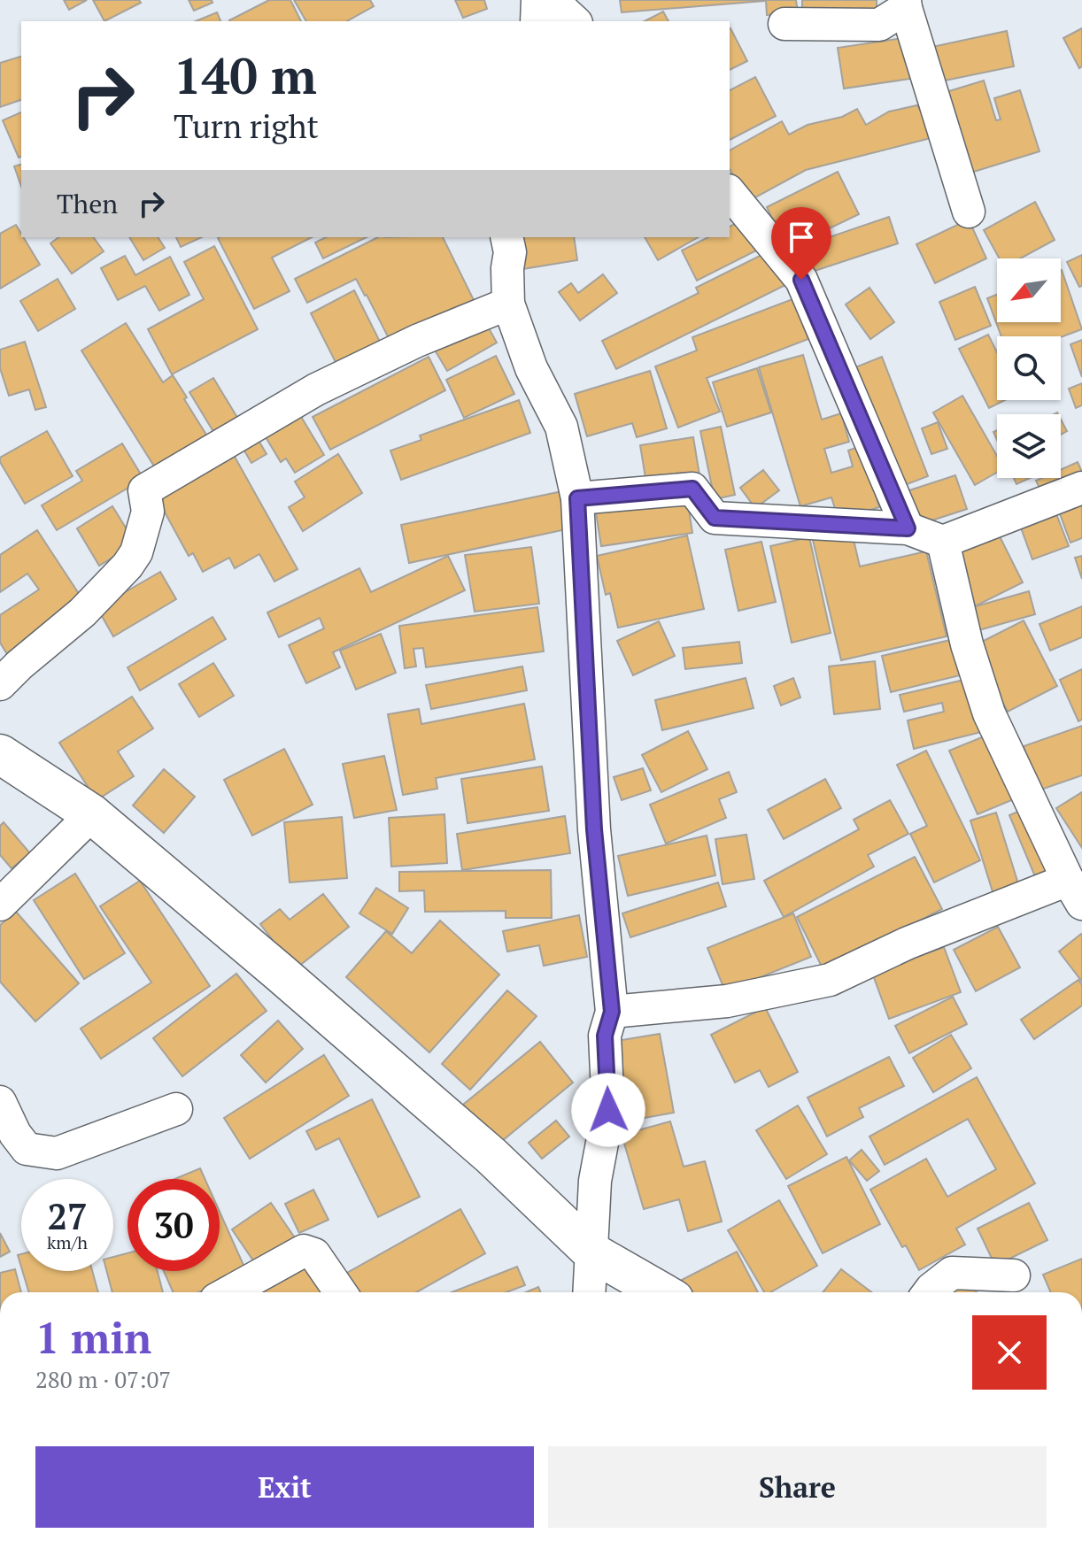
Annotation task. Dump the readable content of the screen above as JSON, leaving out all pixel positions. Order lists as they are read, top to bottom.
{
  "north": "bottom left",
  "page": {
    "turn": ["140 m", "Turn right"],
    "then": "Then",
    "speed": "27 km/h",
    "limit": "30",
    "heading": ["1 min", "280 m · 07:07"],
    "buttons": ["Exit", "Share"]
  }
}
